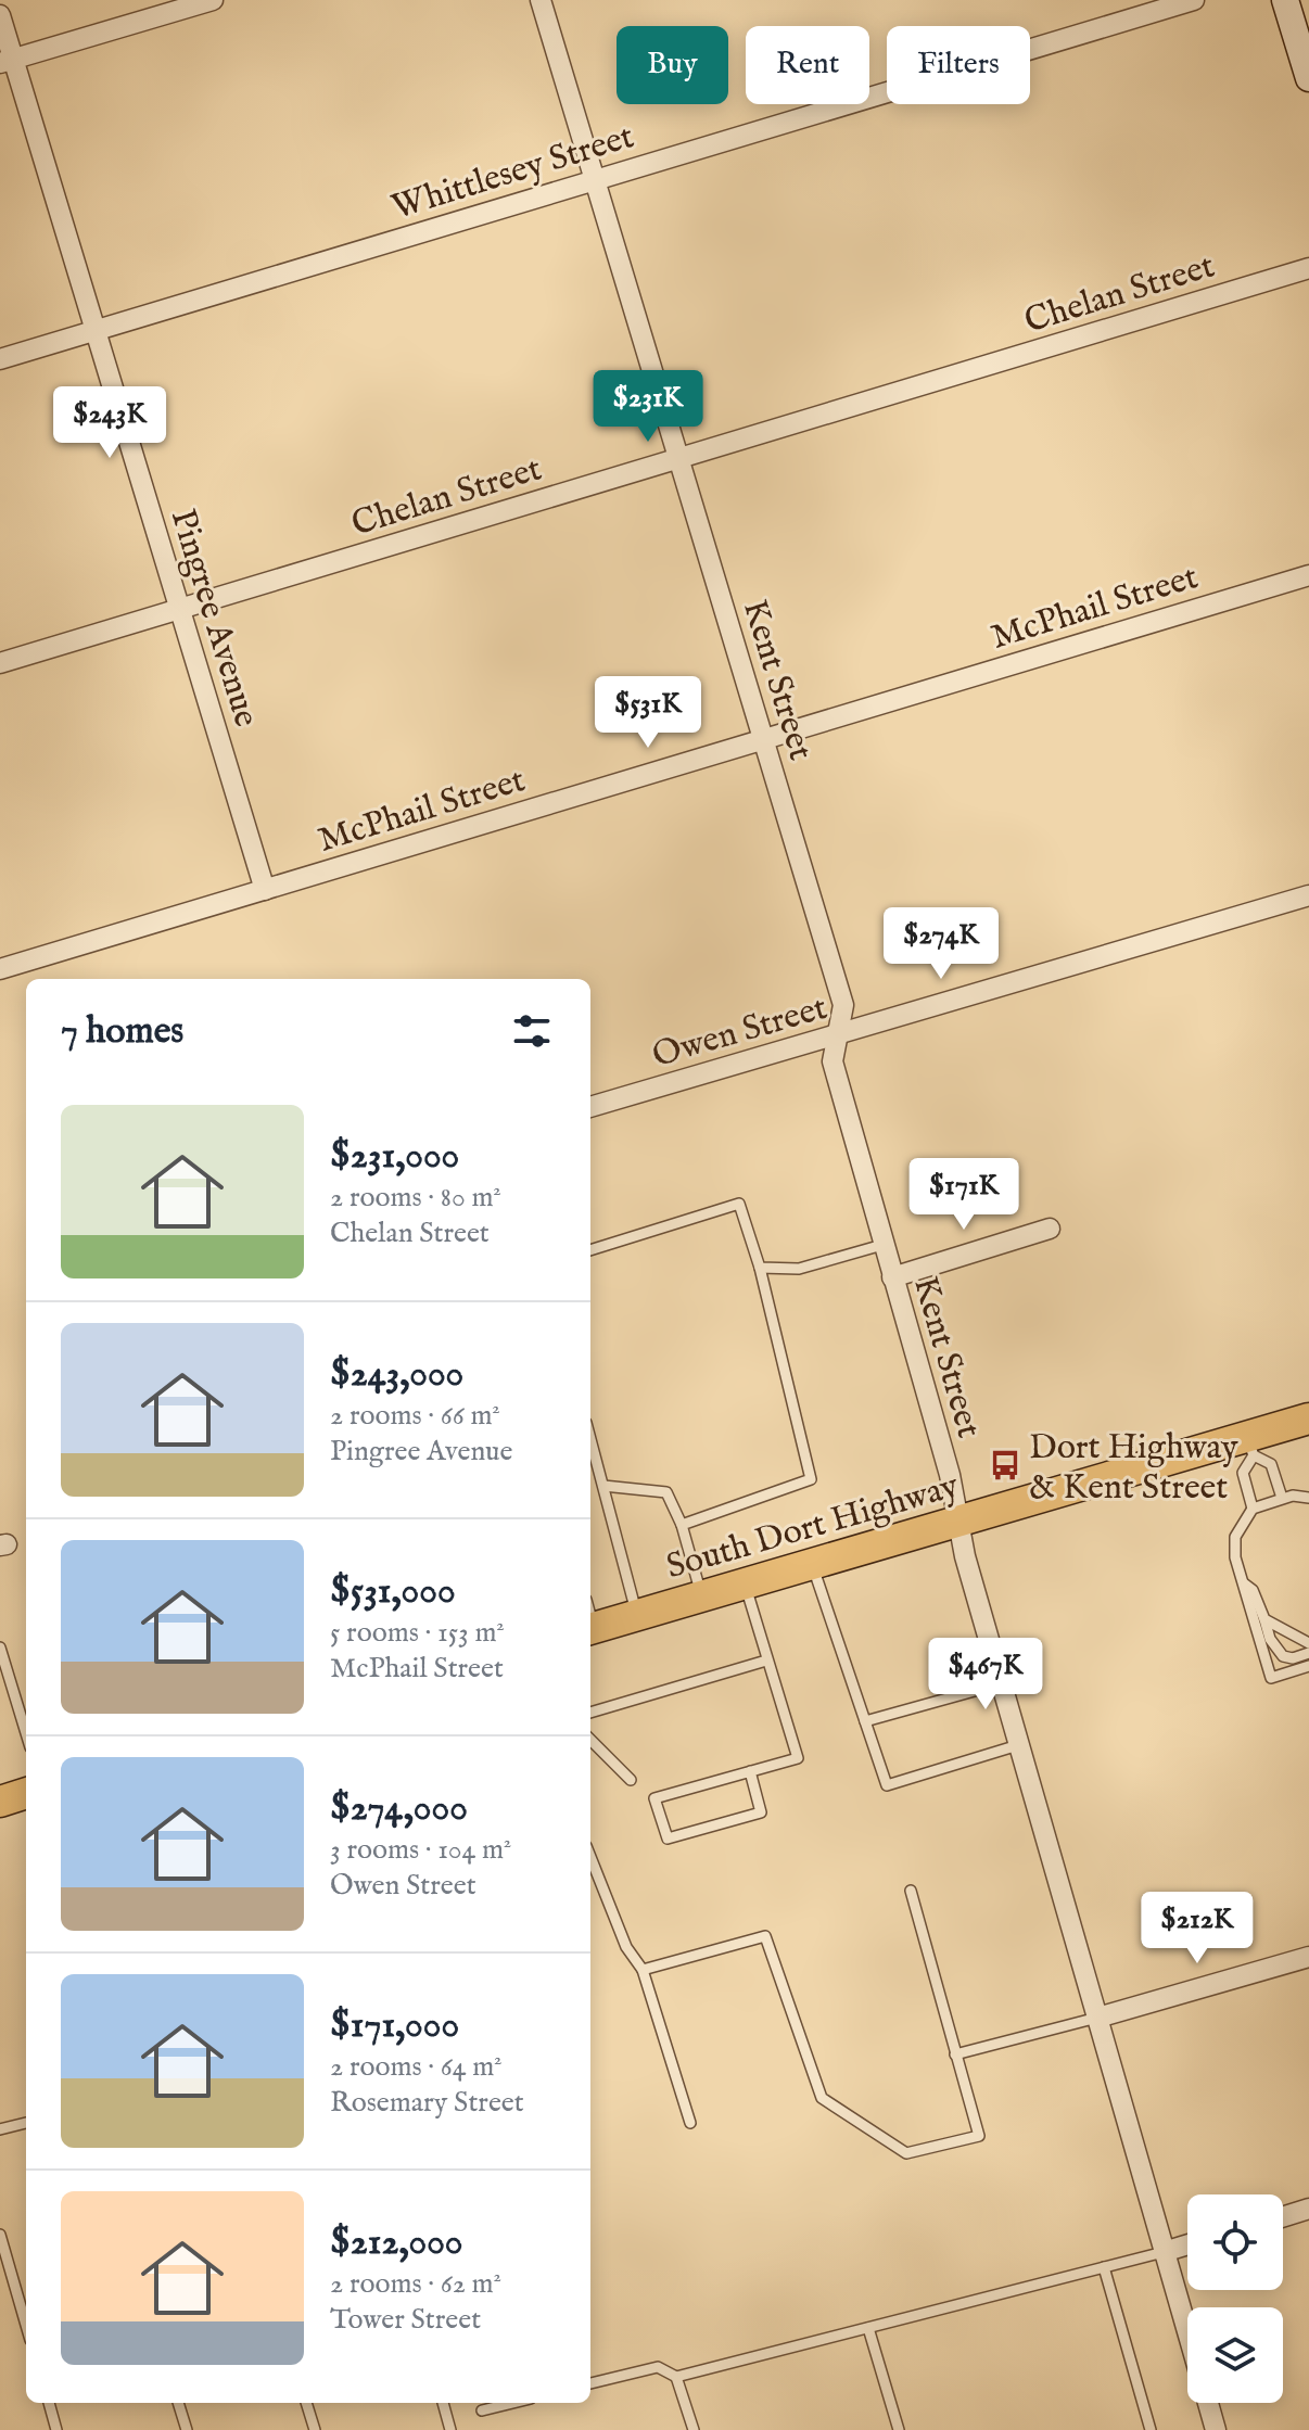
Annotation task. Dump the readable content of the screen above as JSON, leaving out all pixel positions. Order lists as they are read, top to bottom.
{
  "streets": {
    "main road": ["South Dort Highway"],
    "street": [
      "Whittlesey Street",
      "Chelan Street",
      "McPhail Street",
      "Pingree Avenue",
      "Kent Street",
      "Owen Street"
    ]
  },
  "crossings": [
    ["Whittlesey Street", "Pingree Avenue"],
    ["Whittlesey Street", "Kent Street"],
    ["Chelan Street", "Pingree Avenue"],
    ["Chelan Street", "Kent Street"],
    ["McPhail Street", "Pingree Avenue"],
    ["McPhail Street", "Kent Street"],
    ["Kent Street", "Owen Street"],
    ["Kent Street", "South Dort Highway"]
  ],
  "places": {
    "bus stop": ["Dort Highway & Kent Street"]
  },
  "page": {
    "chip": ["Buy", "Rent", "Filters"],
    "price": [
      "$231K",
      "$243K",
      "$531K",
      "$274K",
      "$171K",
      "$467K",
      "$212K"
    ],
    "heading": "7 homes",
    "list": [
      {
        "name": "$231,000",
        "note": "2 rooms · 80 m² · Chelan Street"
      },
      {
        "name": "$243,000",
        "note": "2 rooms · 66 m² · Pingree Avenue"
      },
      {
        "name": "$531,000",
        "note": "5 rooms · 153 m² · McPhail Street"
      },
      {
        "name": "$274,000",
        "note": "3 rooms · 104 m² · Owen Street"
      },
      {
        "name": "$171,000",
        "note": "2 rooms · 64 m² · Rosemary Street"
      },
      {
        "name": "$212,000",
        "note": "2 rooms · 62 m² · Tower Street"
      }
    ]
  }
}
